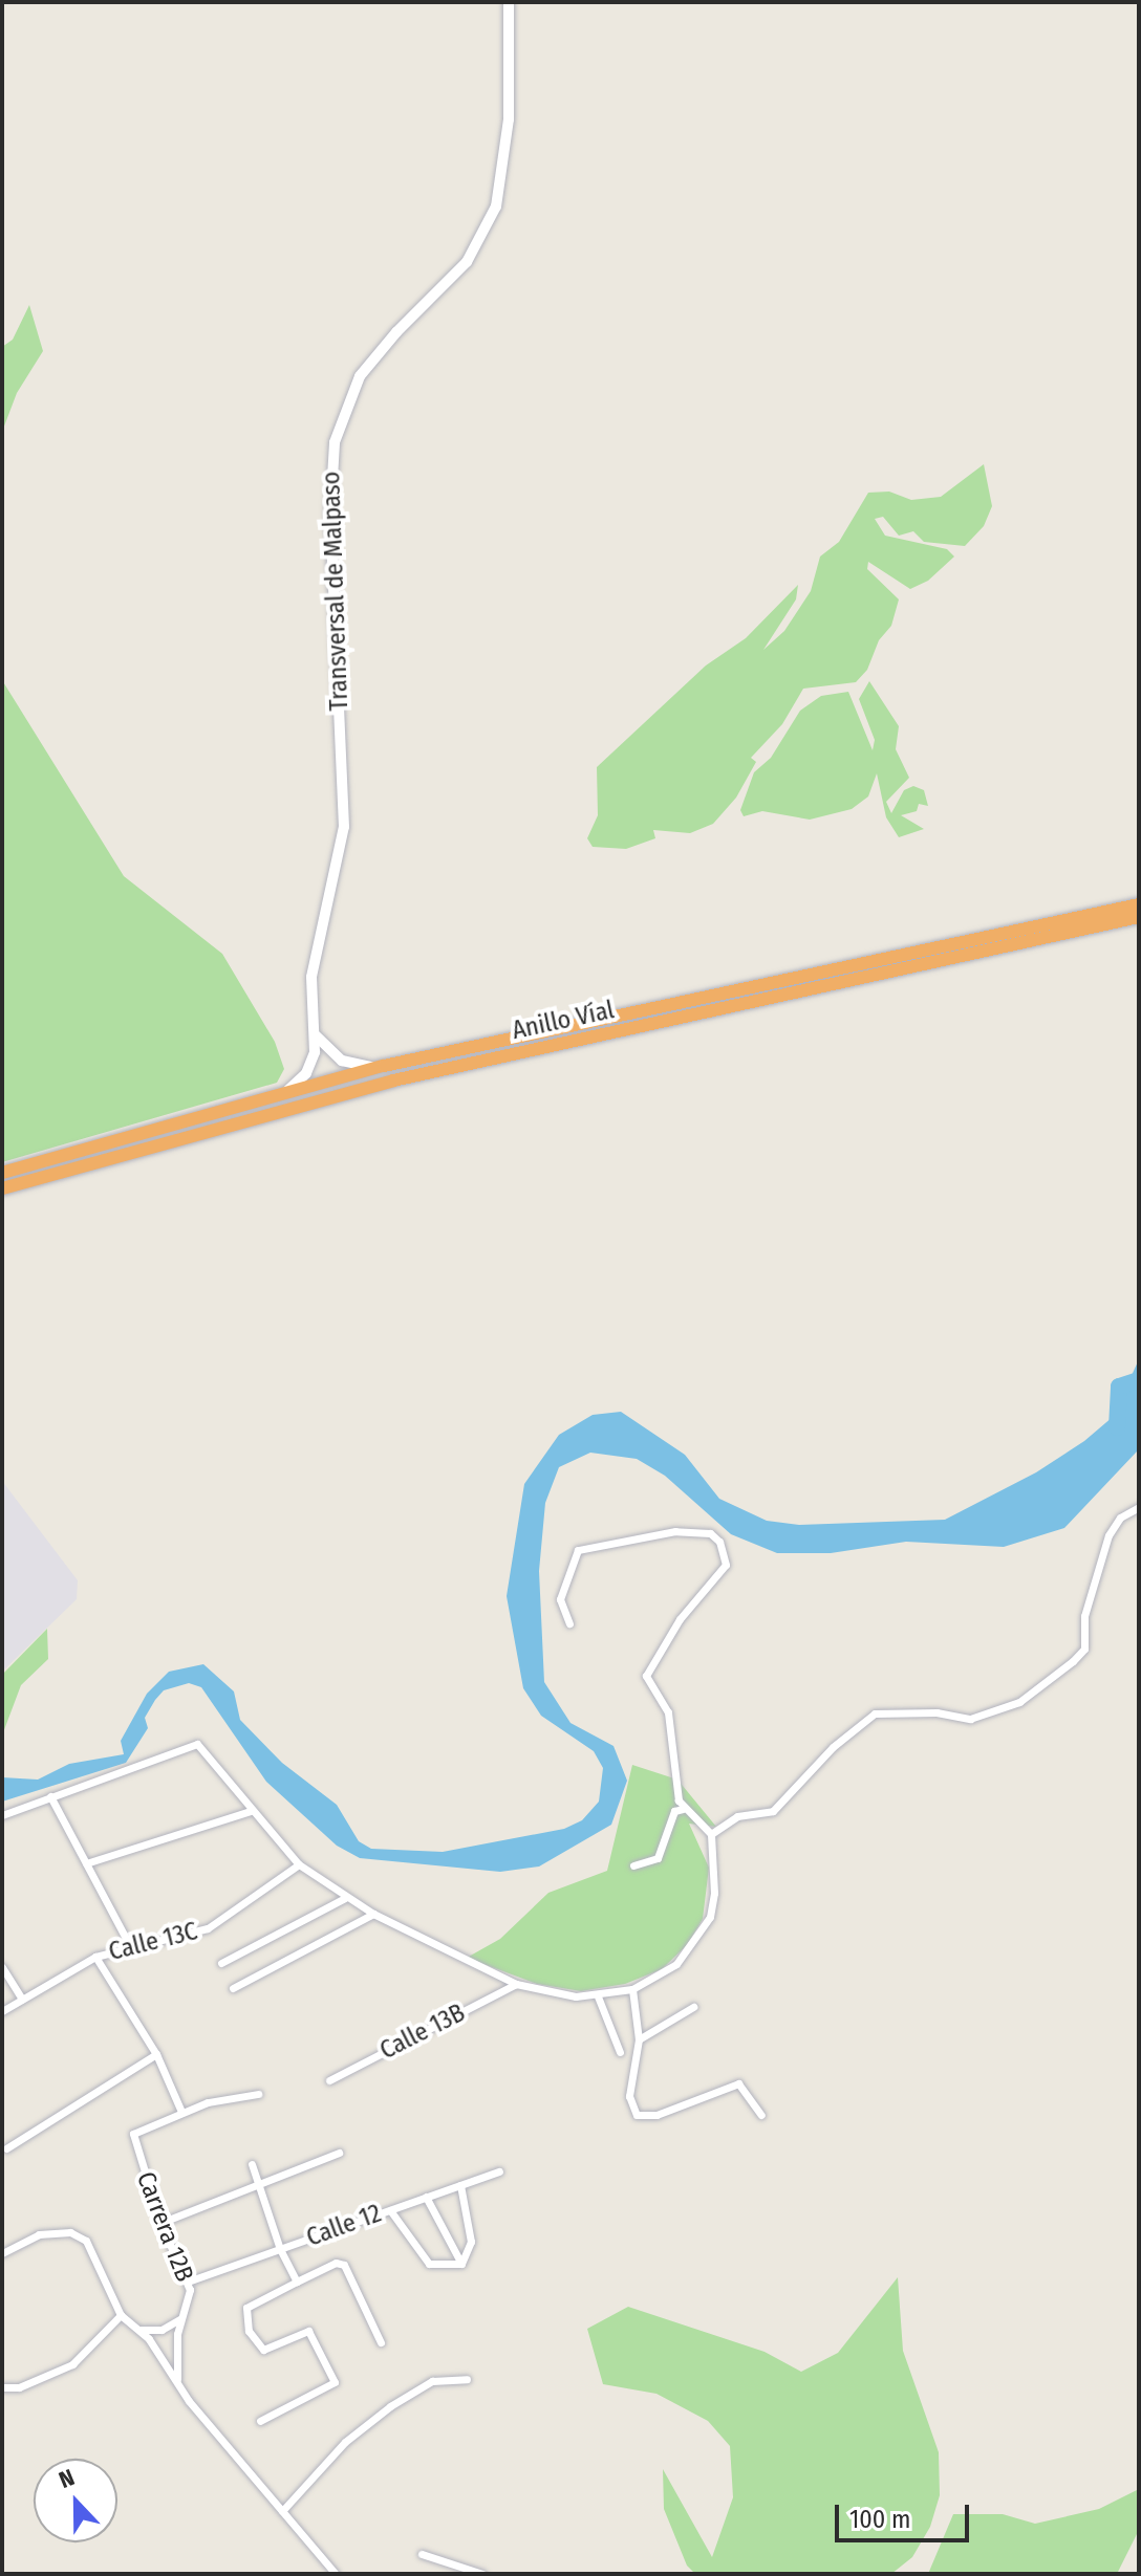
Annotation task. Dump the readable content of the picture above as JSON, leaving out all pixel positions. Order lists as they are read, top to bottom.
{
  "streets": {
    "highway": ["Anillo Víal"],
    "main road": ["Transversal de Malpaso"],
    "street": [
      "Calle 13C",
      "Calle 13B",
      "Calle 12",
      "Carrera 12B"
    ]
  },
  "crossings": [
    ["Transversal de Malpaso", "Anillo Víal"],
    ["Calle 12", "Carrera 12B"]
  ],
  "scale_bar": "100 m",
  "north": "top"
}
